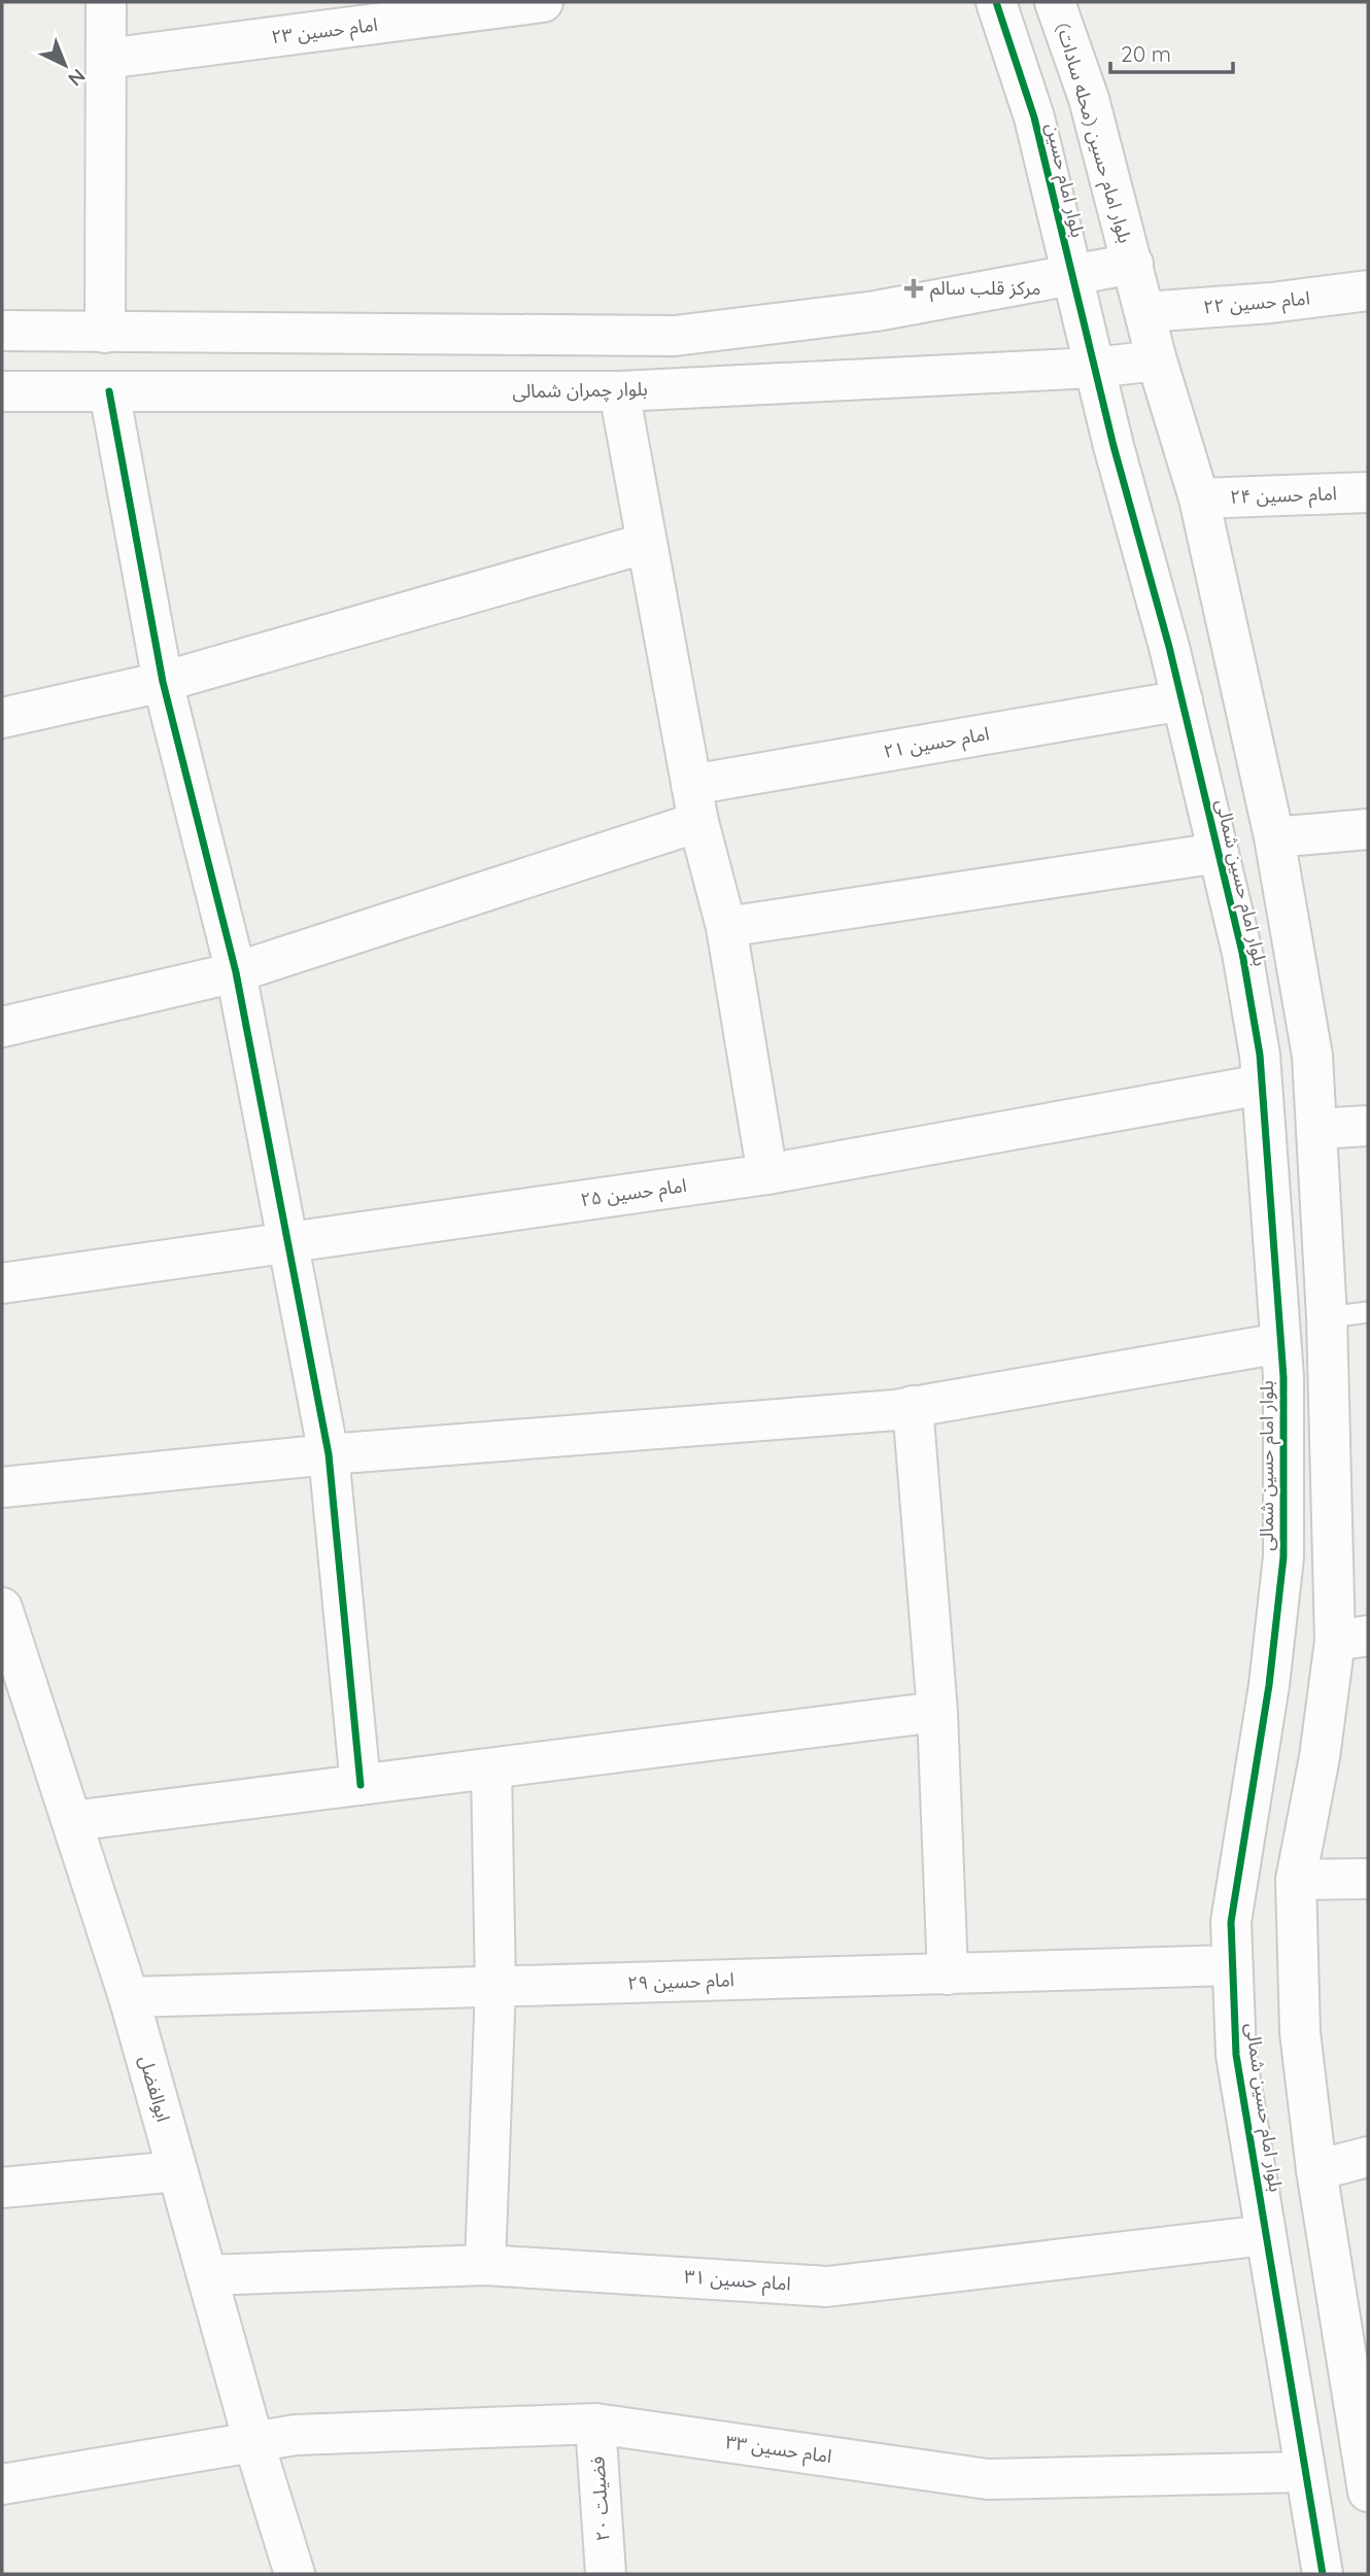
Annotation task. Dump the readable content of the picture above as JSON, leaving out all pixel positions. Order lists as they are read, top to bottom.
{
  "streets": {
    "street": [
      "امام حسین ۲۳",
      "بلوار امام حسین (محله سادات)",
      "بلوار امام حسین",
      "امام حسین ۲۲",
      "بلوار چمران شمالی",
      "امام حسین ۲۴",
      "امام حسین ۲۱",
      "بلوار امام حسین شمالی",
      "امام حسین ۲۵",
      "امام حسین ۲۹",
      "ابوالفضل",
      "امام حسین ۳۱",
      "امام حسین ۳۳",
      "فضیلت ۲۰"
    ]
  },
  "crossings": [
    ["بلوار امام حسین (محله سادات)", "بلوار امام حسین شمالی"],
    ["بلوار امام حسین", "بلوار چمران شمالی"],
    ["بلوار امام حسین", "بلوار امام حسین شمالی"],
    ["امام حسین ۲۲", "بلوار امام حسین شمالی"],
    ["بلوار چمران شمالی", "بلوار امام حسین شمالی"],
    ["امام حسین ۲۴", "بلوار امام حسین شمالی"],
    ["امام حسین ۲۱", "بلوار امام حسین شمالی"],
    ["بلوار امام حسین شمالی", "امام حسین ۲۵"],
    ["بلوار امام حسین شمالی", "امام حسین ۲۹"],
    ["بلوار امام حسین شمالی", "امام حسین ۳۱"],
    ["بلوار امام حسین شمالی", "امام حسین ۳۳"],
    ["امام حسین ۲۹", "ابوالفضل"],
    ["ابوالفضل", "امام حسین ۳۱"],
    ["ابوالفضل", "امام حسین ۳۳"],
    ["امام حسین ۳۳", "فضیلت ۲۰"]
  ],
  "places": {
    "health": ["مرکز قلب سالم"]
  },
  "scale_bar": "20 m",
  "north": "bottom right"
}
